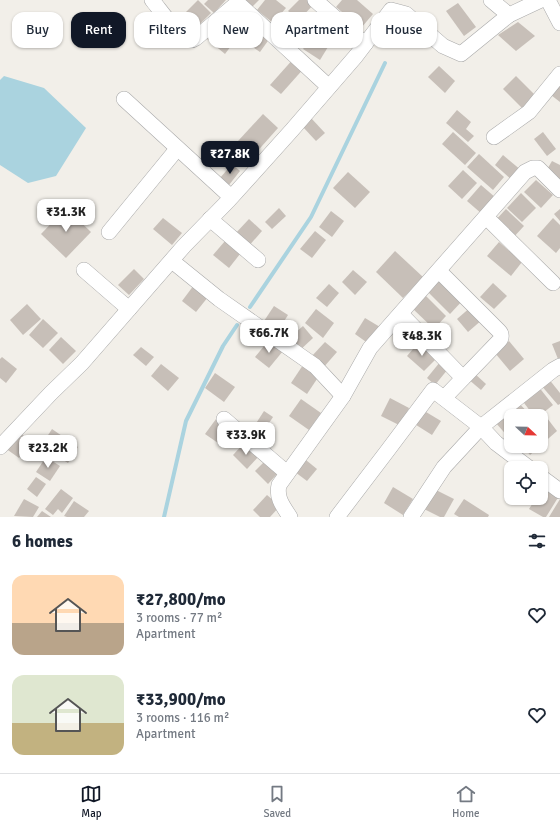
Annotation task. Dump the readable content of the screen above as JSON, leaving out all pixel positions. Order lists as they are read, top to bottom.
{
  "north": "right",
  "page": {
    "chip": [
      "Buy",
      "Rent",
      "Filters",
      "New",
      "Apartment",
      "House"
    ],
    "price": [
      "₹27.8K",
      "₹31.3K",
      "₹66.7K",
      "₹48.3K",
      "₹33.9K",
      "₹23.2K"
    ],
    "heading": "6 homes",
    "list": [
      {
        "name": "₹27,800/mo",
        "note": "3 rooms · 77 m² · Apartment"
      },
      {
        "name": "₹33,900/mo",
        "note": "3 rooms · 116 m² · Apartment"
      }
    ],
    "tabs": ["Map", "Saved", "Home"]
  }
}
